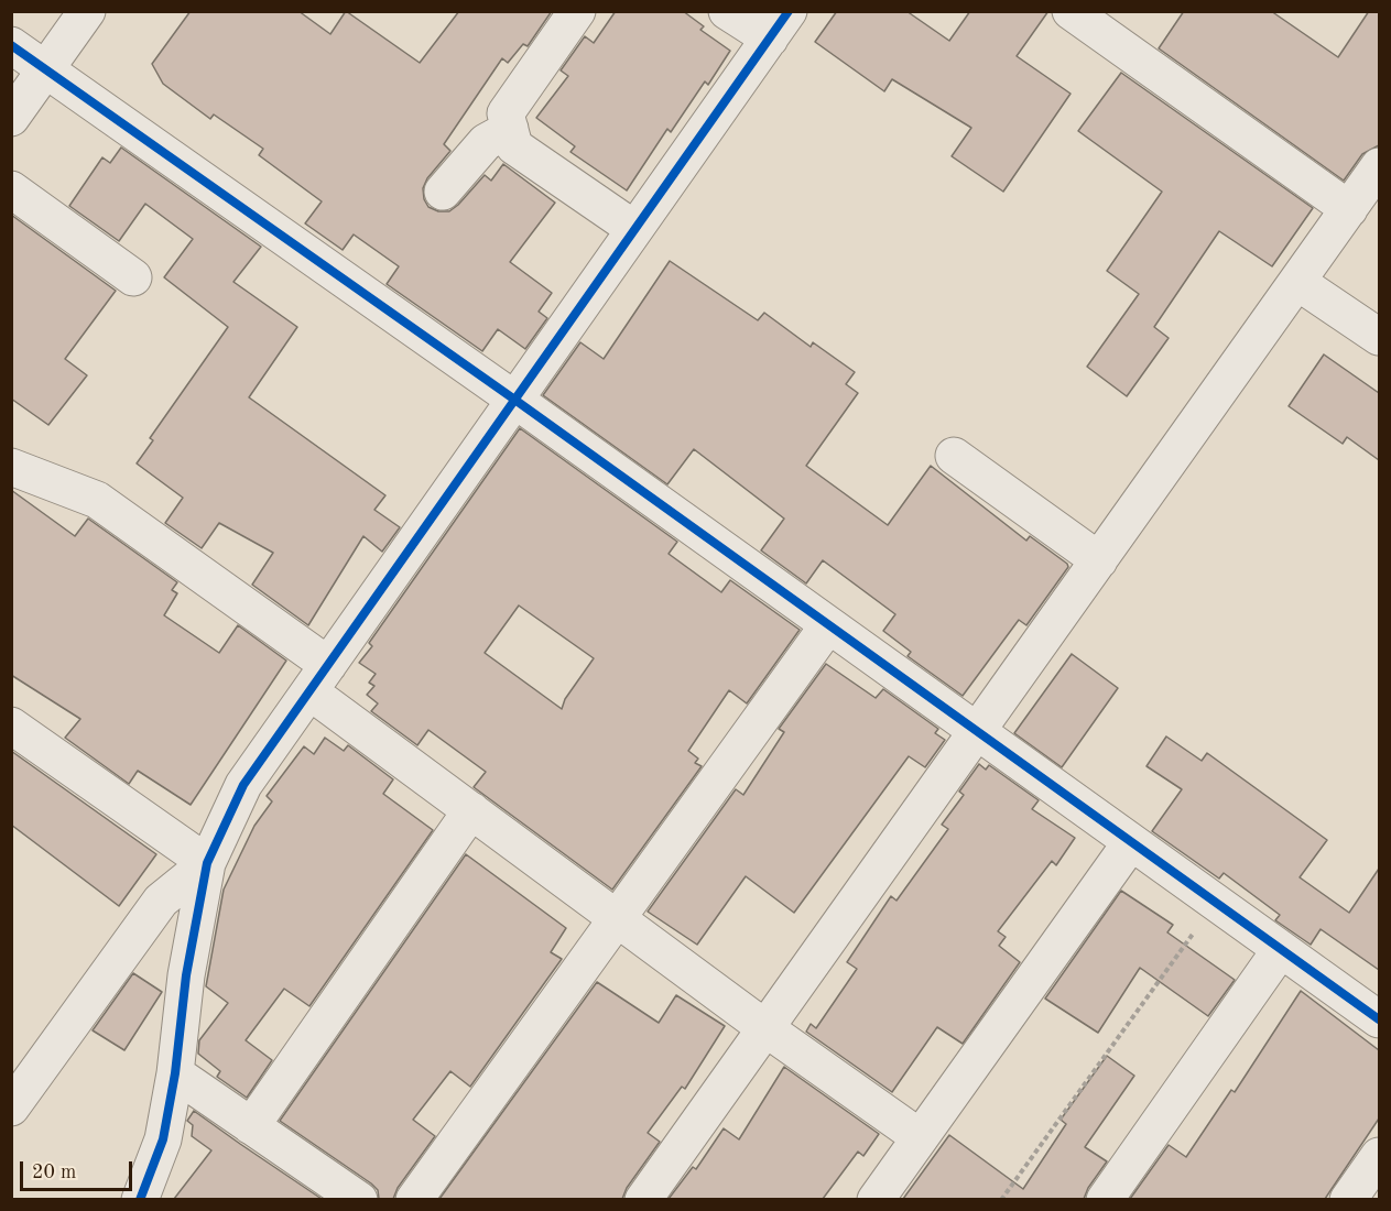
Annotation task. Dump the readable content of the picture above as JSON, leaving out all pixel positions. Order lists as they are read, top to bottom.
{
  "scale_bar": "20 m"
}
